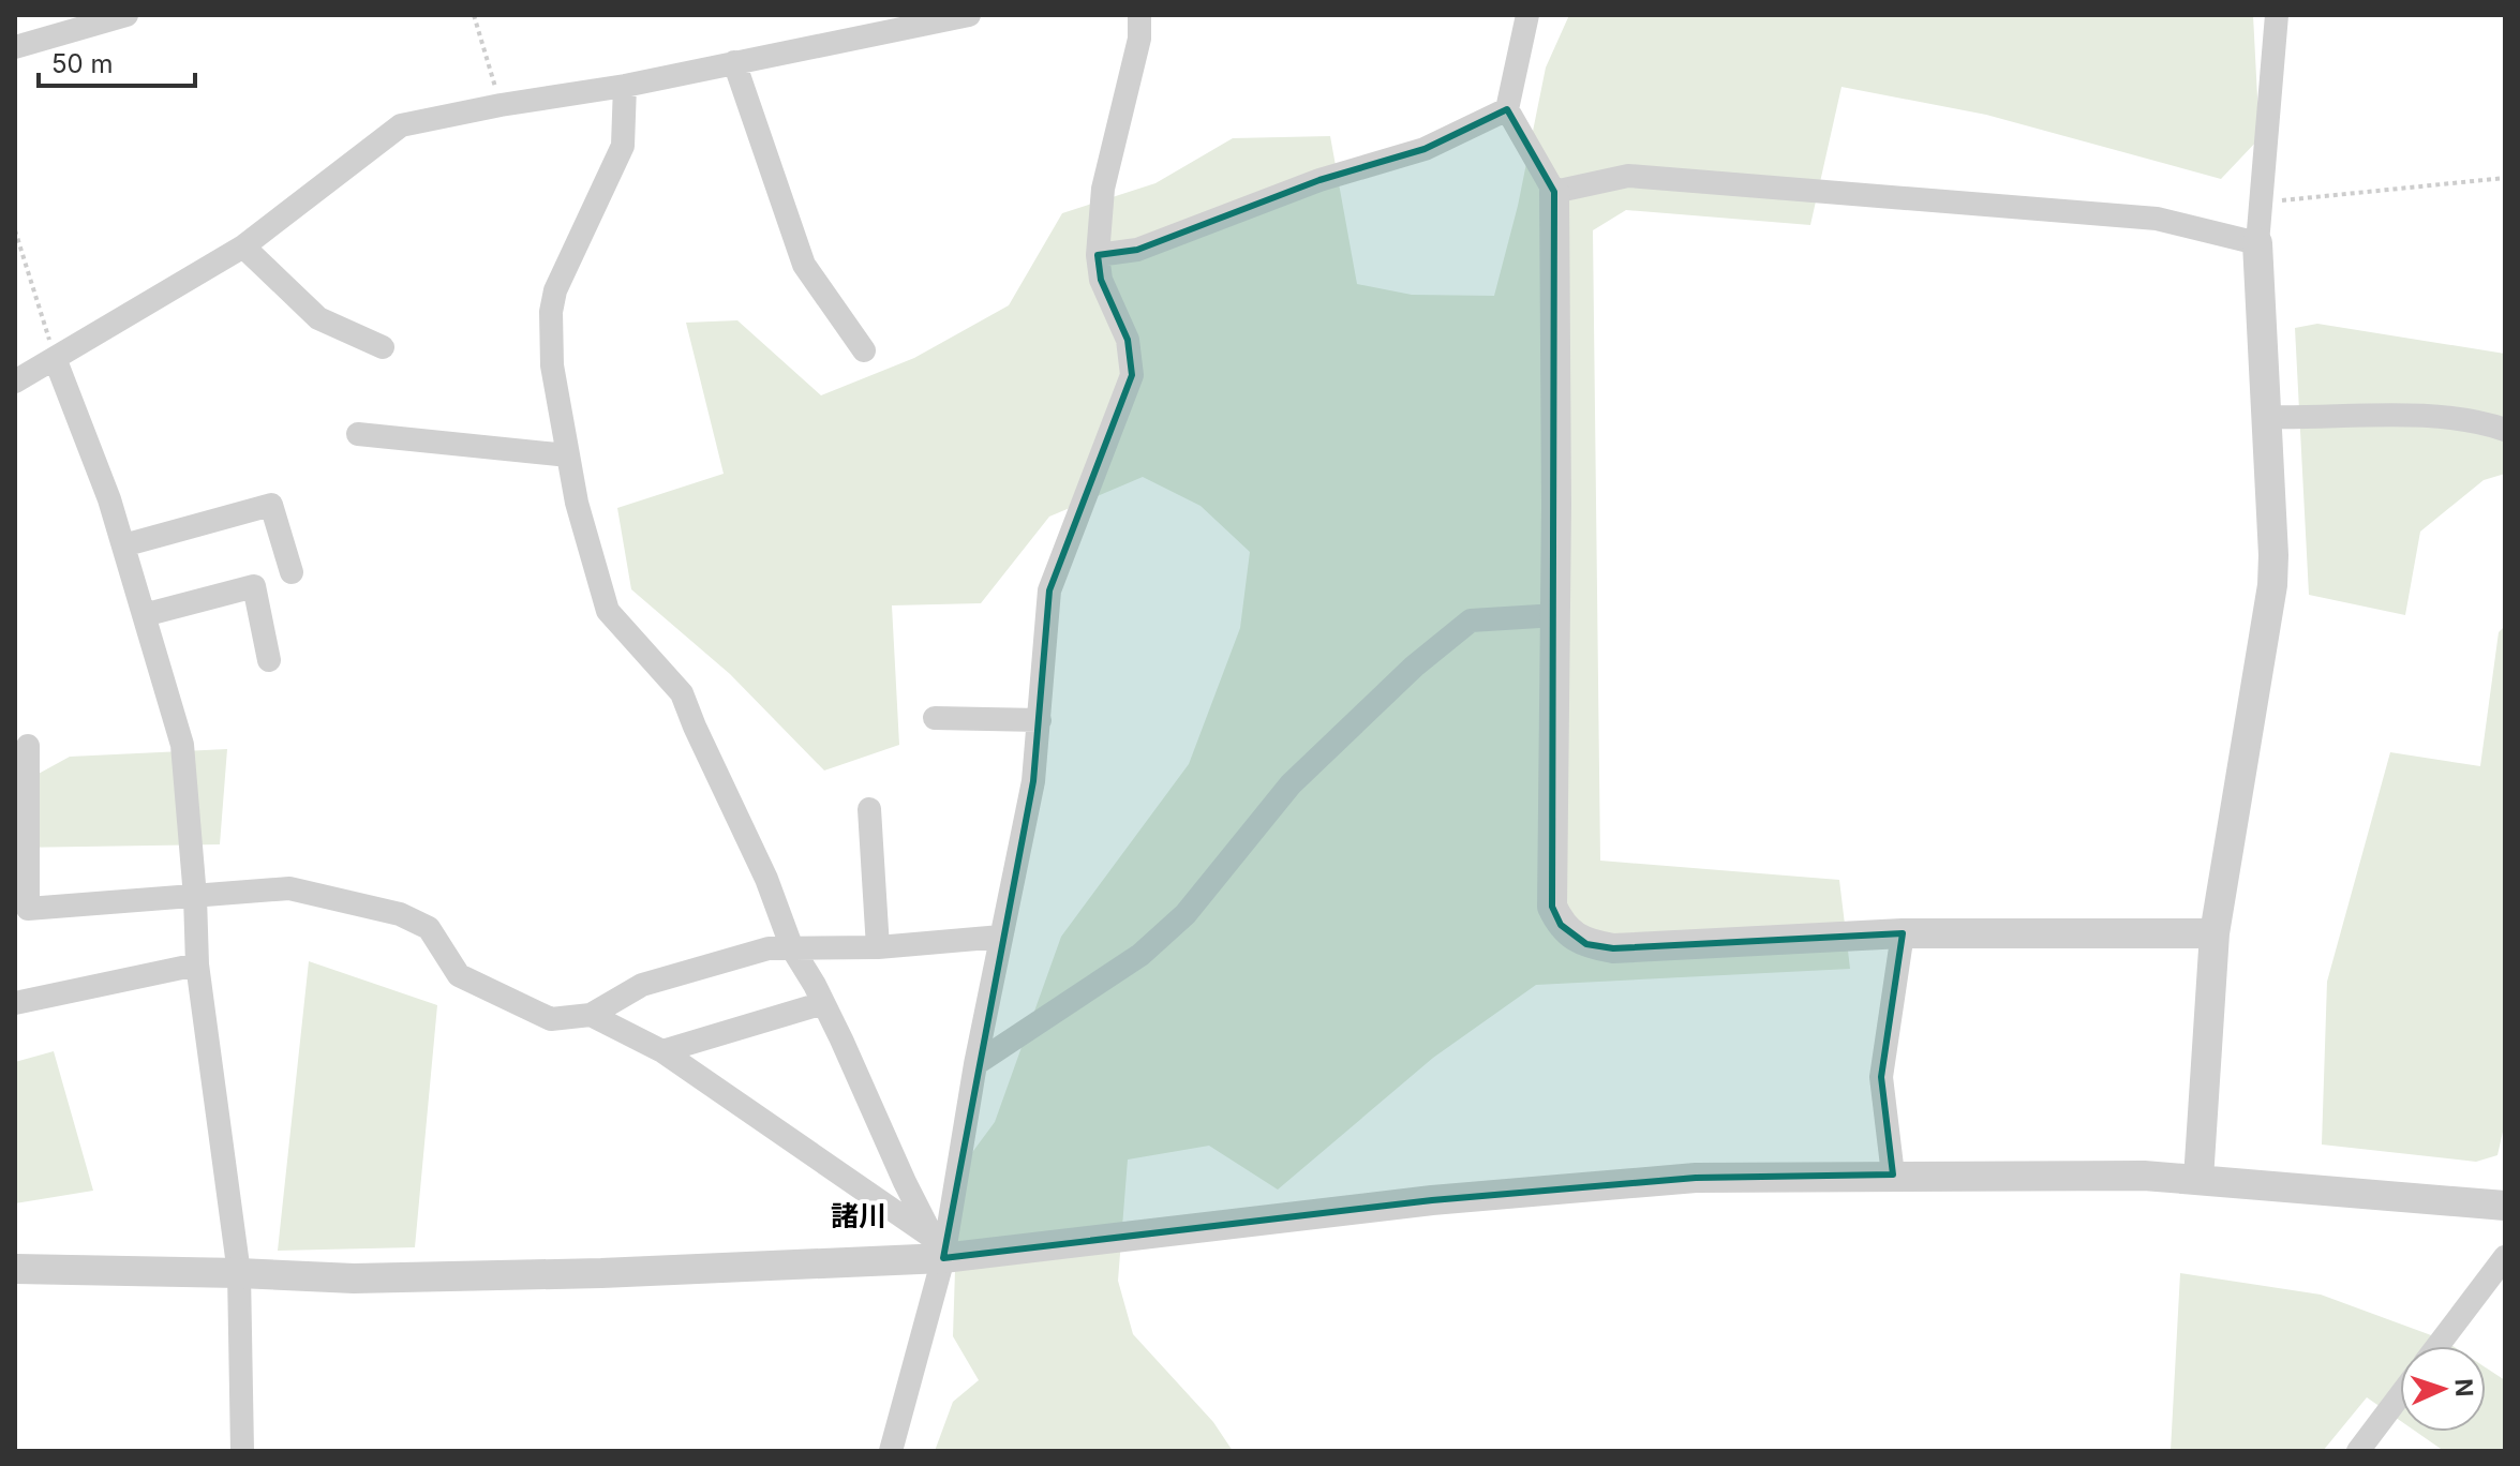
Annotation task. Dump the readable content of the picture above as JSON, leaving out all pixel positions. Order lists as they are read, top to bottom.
{
  "districts": ["諸川"],
  "scale_bar": "50 m",
  "north": "right"
}
